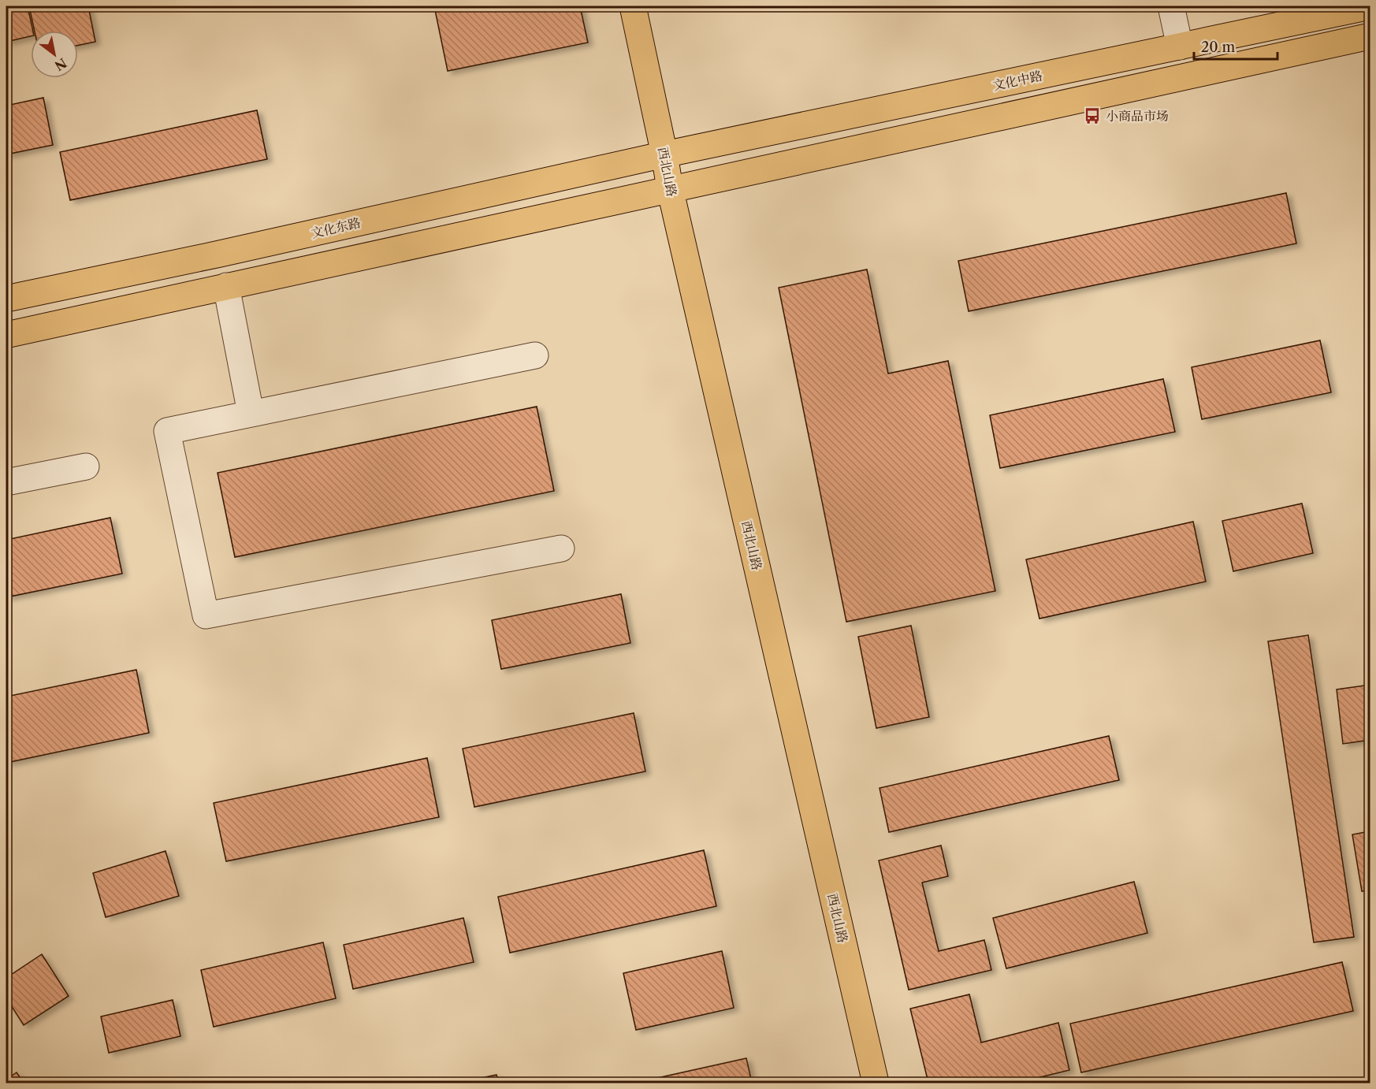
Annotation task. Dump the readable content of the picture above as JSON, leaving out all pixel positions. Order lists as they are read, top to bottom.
{
  "streets": {
    "main road": ["文化中路", "西北山路", "文化东路"]
  },
  "crossings": [
    ["文化中路", "西北山路"],
    ["文化中路", "文化东路"],
    ["西北山路", "文化东路"]
  ],
  "places": {
    "bus stop": ["小商品市场"]
  },
  "scale_bar": "20 m",
  "north": "bottom right"
}
